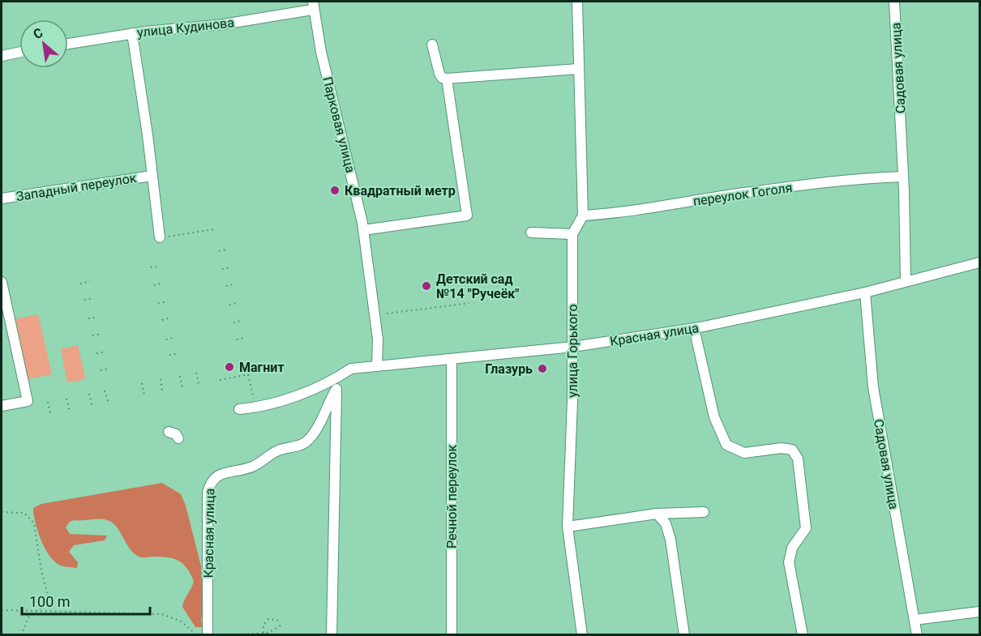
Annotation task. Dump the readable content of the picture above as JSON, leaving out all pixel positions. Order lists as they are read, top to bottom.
{
  "streets": {
    "street": [
      "улица Кудинова",
      "Садовая улица",
      "Парковая улица",
      "Западный переулок",
      "переулок Гоголя",
      "Красная улица",
      "улица Горького",
      "Речной переулок"
    ]
  },
  "crossings": [
    ["улица Кудинова", "Парковая улица"],
    ["улица Кудинова", "Западный переулок"],
    ["Садовая улица", "переулок Гоголя"],
    ["Садовая улица", "Красная улица"],
    ["Парковая улица", "Красная улица"],
    ["переулок Гоголя", "улица Горького"],
    ["Красная улица", "улица Горького"],
    ["Красная улица", "Речной переулок"]
  ],
  "places": [
    "Квадратный метр",
    "Детский сад №14 \"Ручеёк\"",
    "Магнит",
    "Глазурь"
  ],
  "scale_bar": "100 m",
  "north": "top left"
}
